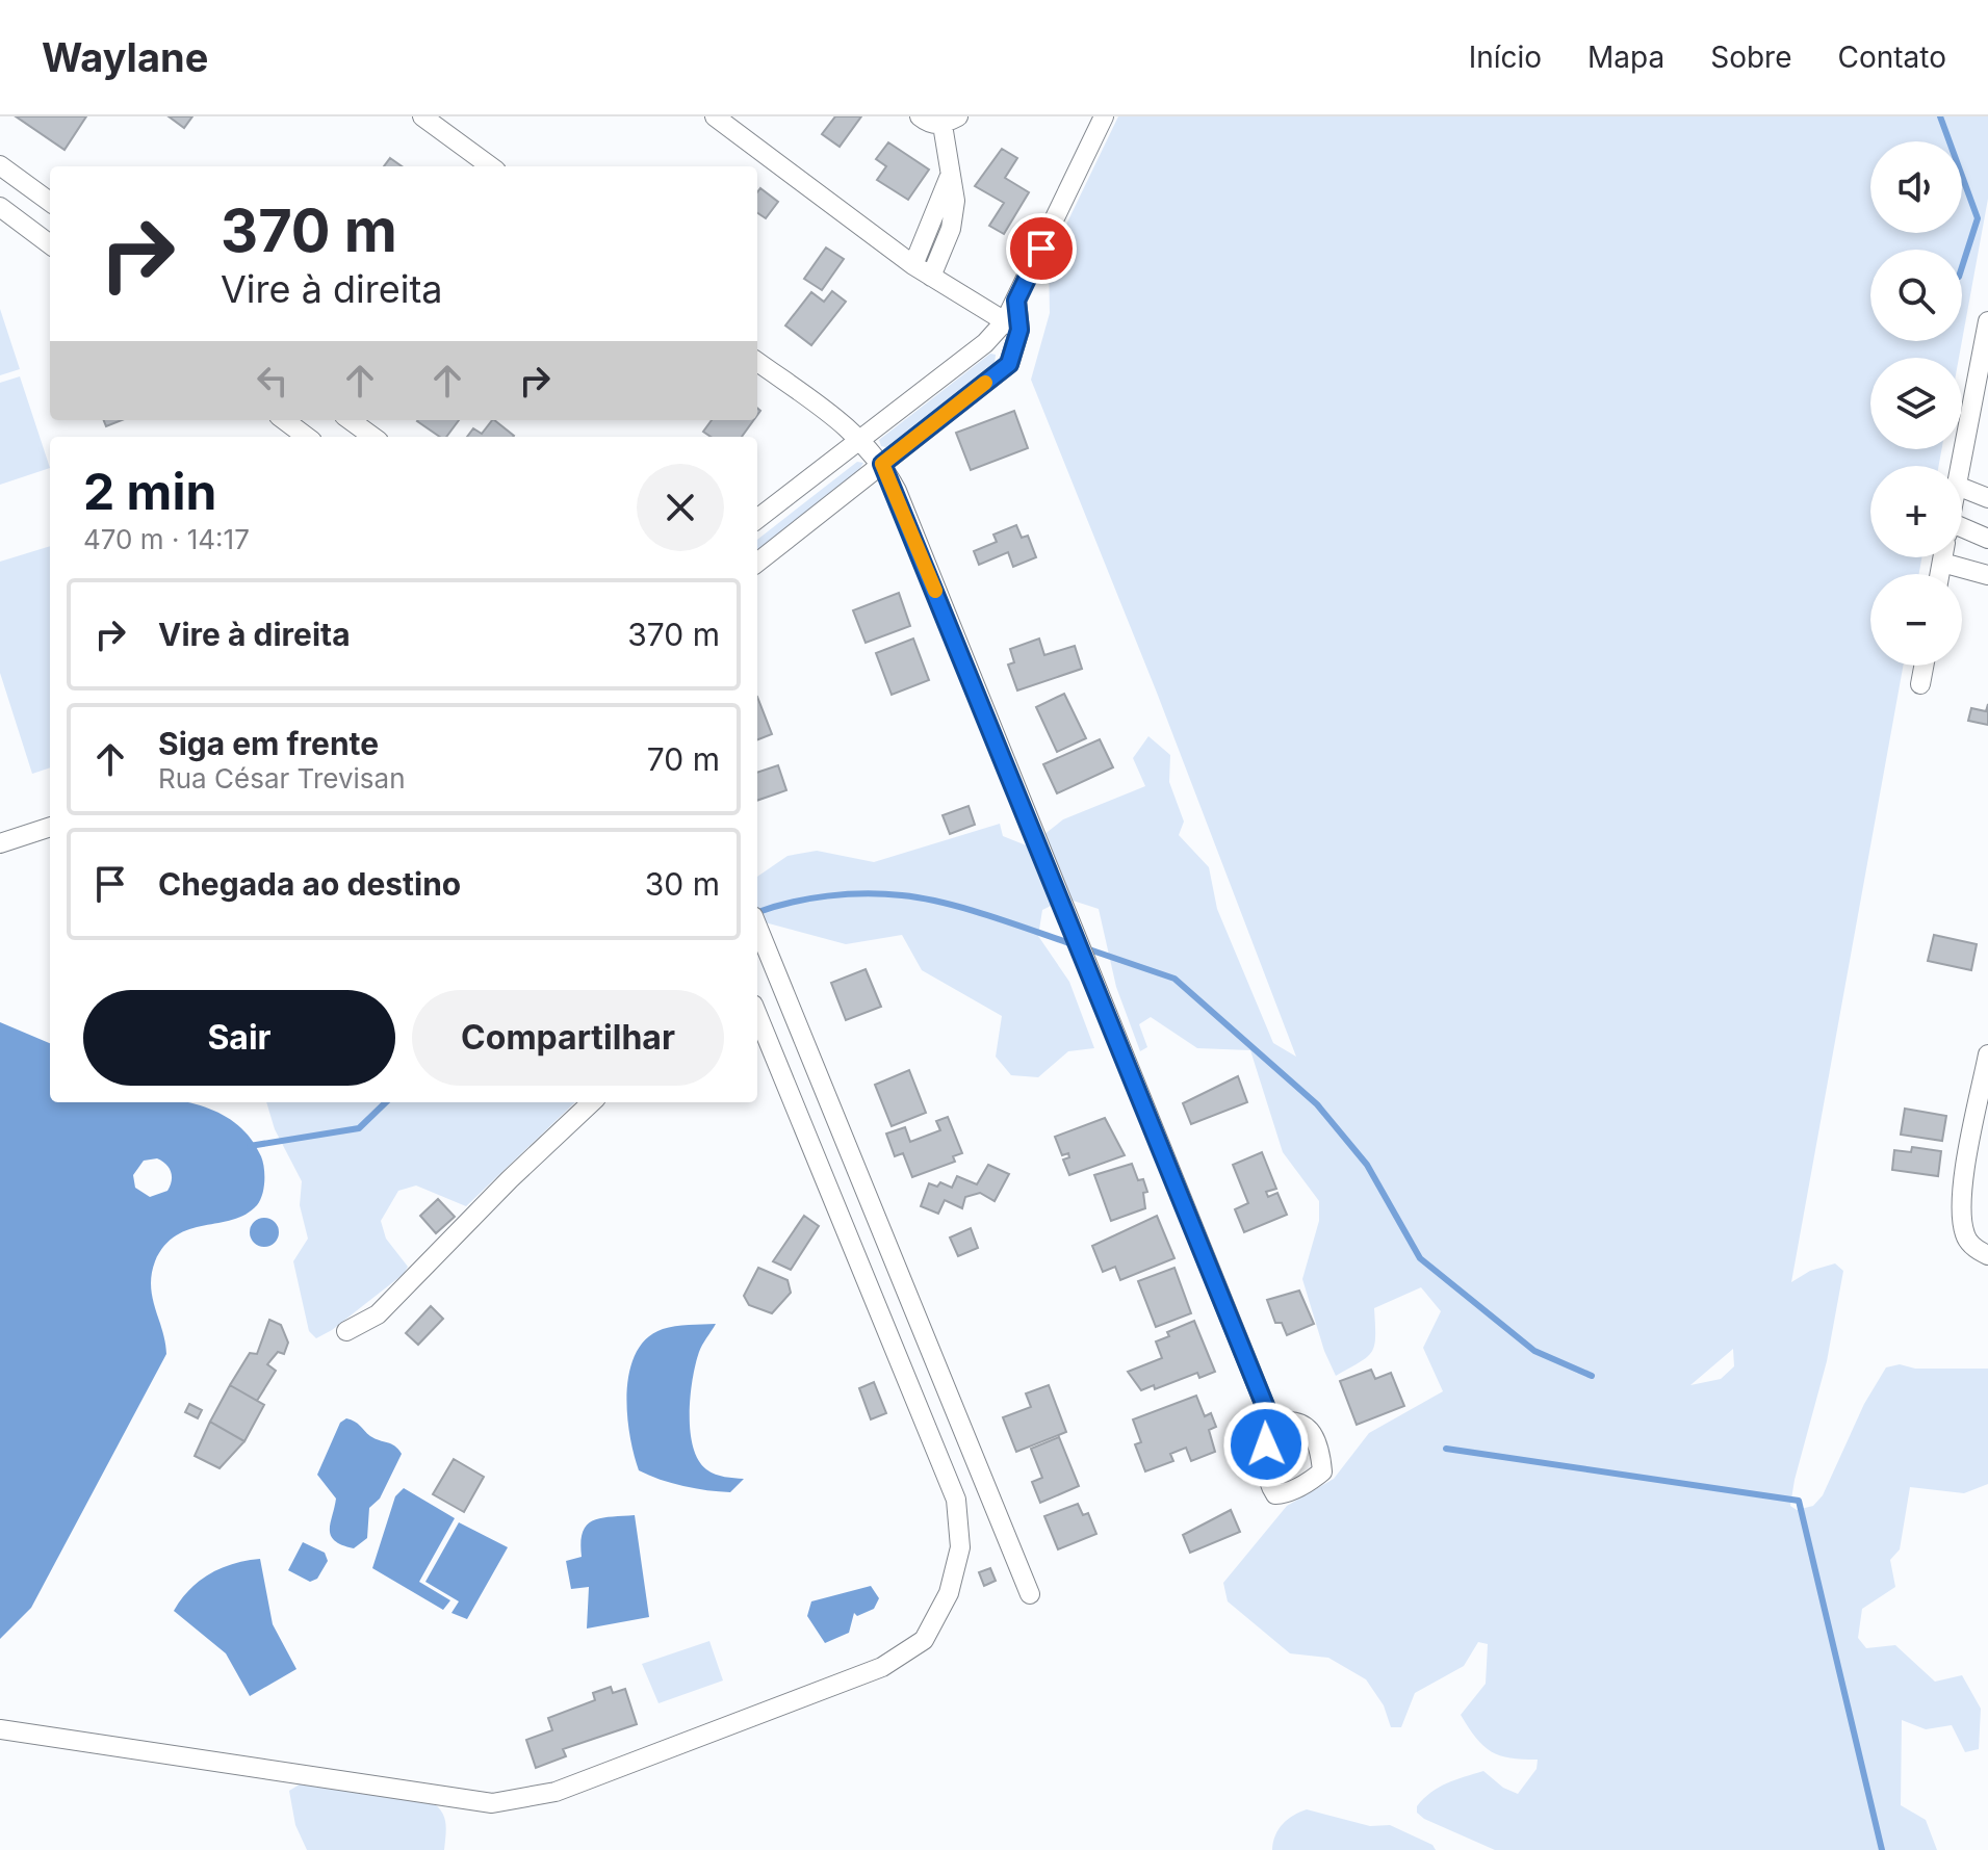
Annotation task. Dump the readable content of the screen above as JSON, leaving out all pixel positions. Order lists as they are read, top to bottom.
{
  "page": {
    "header": "Waylane",
    "nav": [
      "Início",
      "Mapa",
      "Sobre",
      "Contato"
    ],
    "map_buttons": ["+", "−"],
    "turn": ["370 m", "Vire à direita"],
    "heading": ["2 min", "470 m · 14:17"],
    "list": [
      {
        "name": "Vire à direita",
        "value": "370 m"
      },
      {
        "name": "Siga em frente",
        "note": "Rua César Trevisan",
        "value": "70 m"
      },
      {
        "name": "Chegada ao destino",
        "value": "30 m"
      }
    ],
    "buttons": ["Sair", "Compartilhar"]
  }
}
